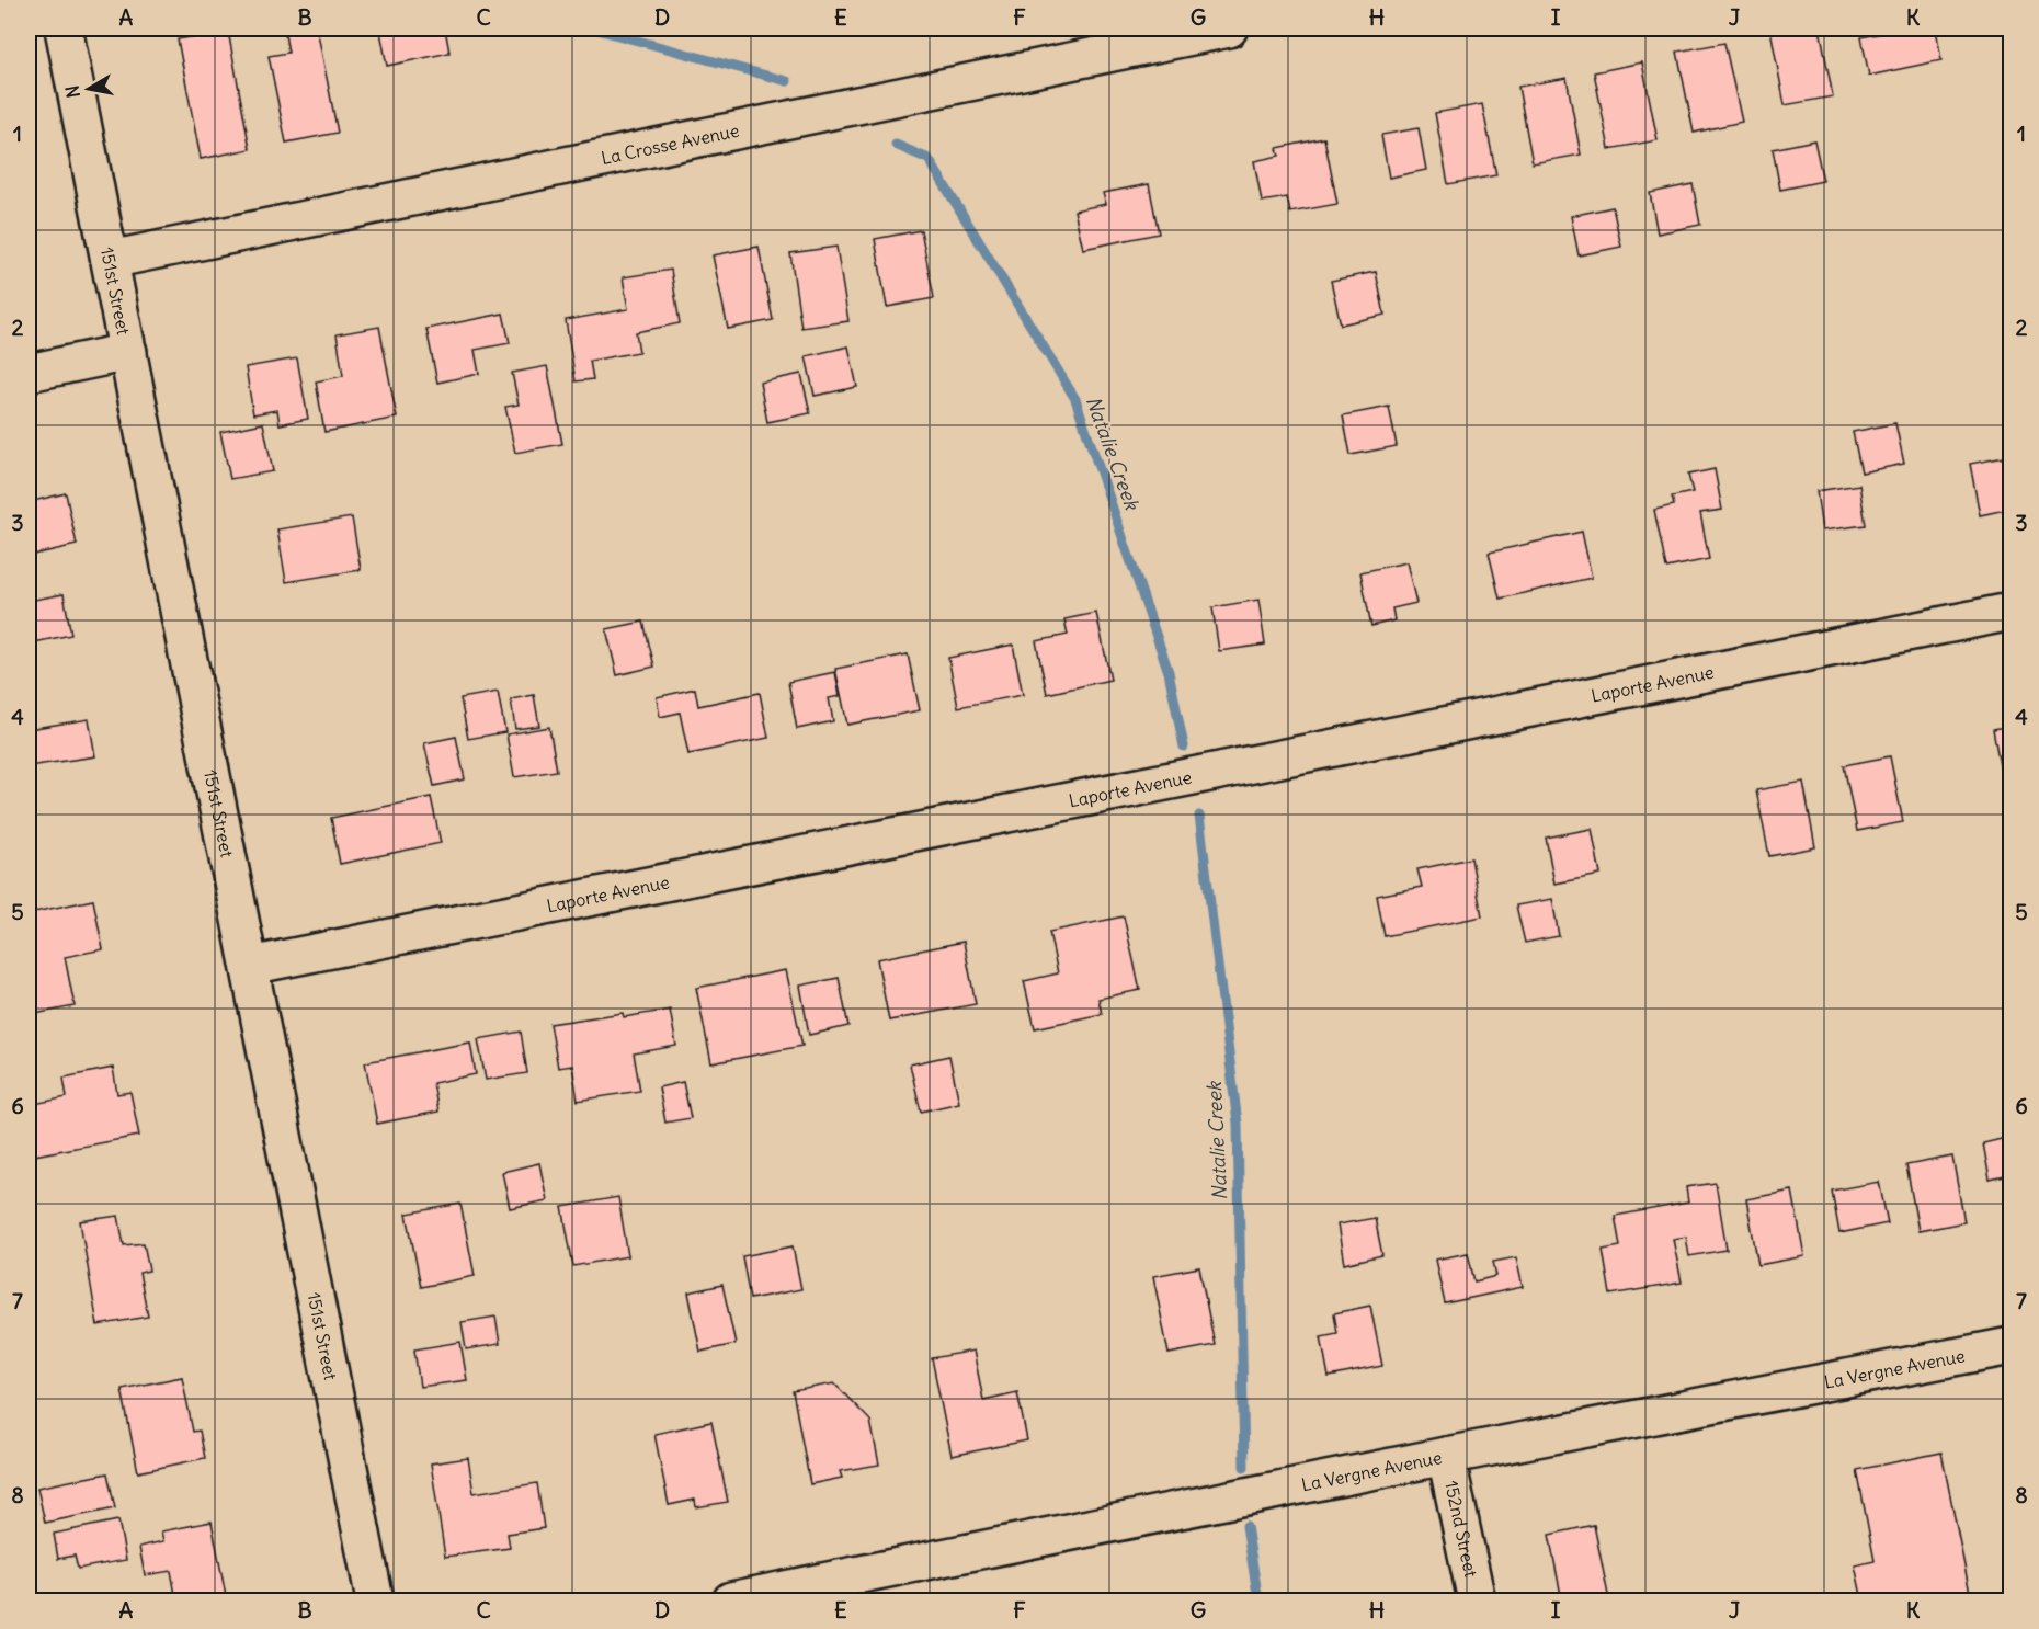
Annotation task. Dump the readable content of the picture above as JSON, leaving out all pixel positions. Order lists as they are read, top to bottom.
{
  "streets": {
    "street": [
      "La Crosse Avenue",
      "151st Street",
      "Laporte Avenue",
      "La Vergne Avenue",
      "152nd Street"
    ]
  },
  "crossings": [
    ["La Crosse Avenue", "151st Street"],
    ["151st Street", "Laporte Avenue"],
    ["La Vergne Avenue", "152nd Street"]
  ],
  "water": ["Natalie Creek"],
  "north": "left",
  "grid": {
    "columns": [
      "A",
      "B",
      "C",
      "D",
      "E",
      "F",
      "G",
      "H",
      "I",
      "J",
      "K"
    ],
    "rows": [
      "1",
      "2",
      "3",
      "4",
      "5",
      "6",
      "7",
      "8"
    ]
  }
}
